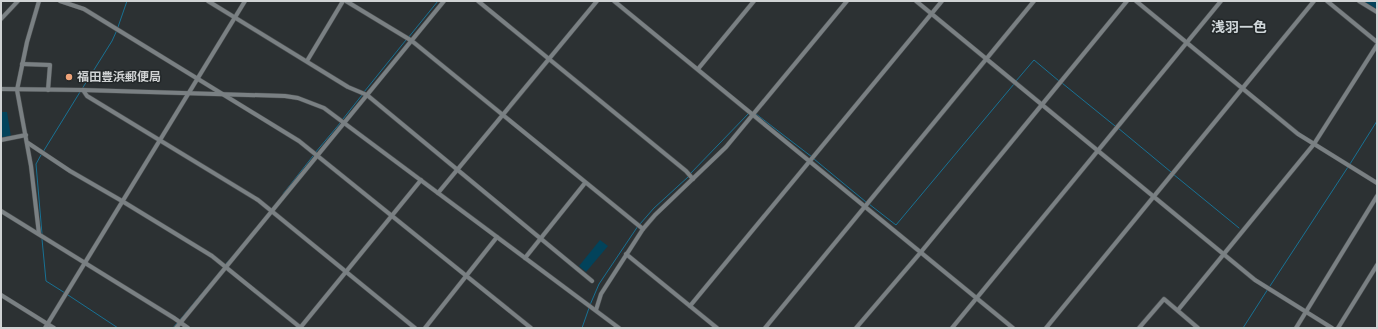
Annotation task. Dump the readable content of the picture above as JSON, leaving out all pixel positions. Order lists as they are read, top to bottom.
{
  "districts": ["浅羽一色"],
  "places": ["福田豊浜郵便局"]
}
